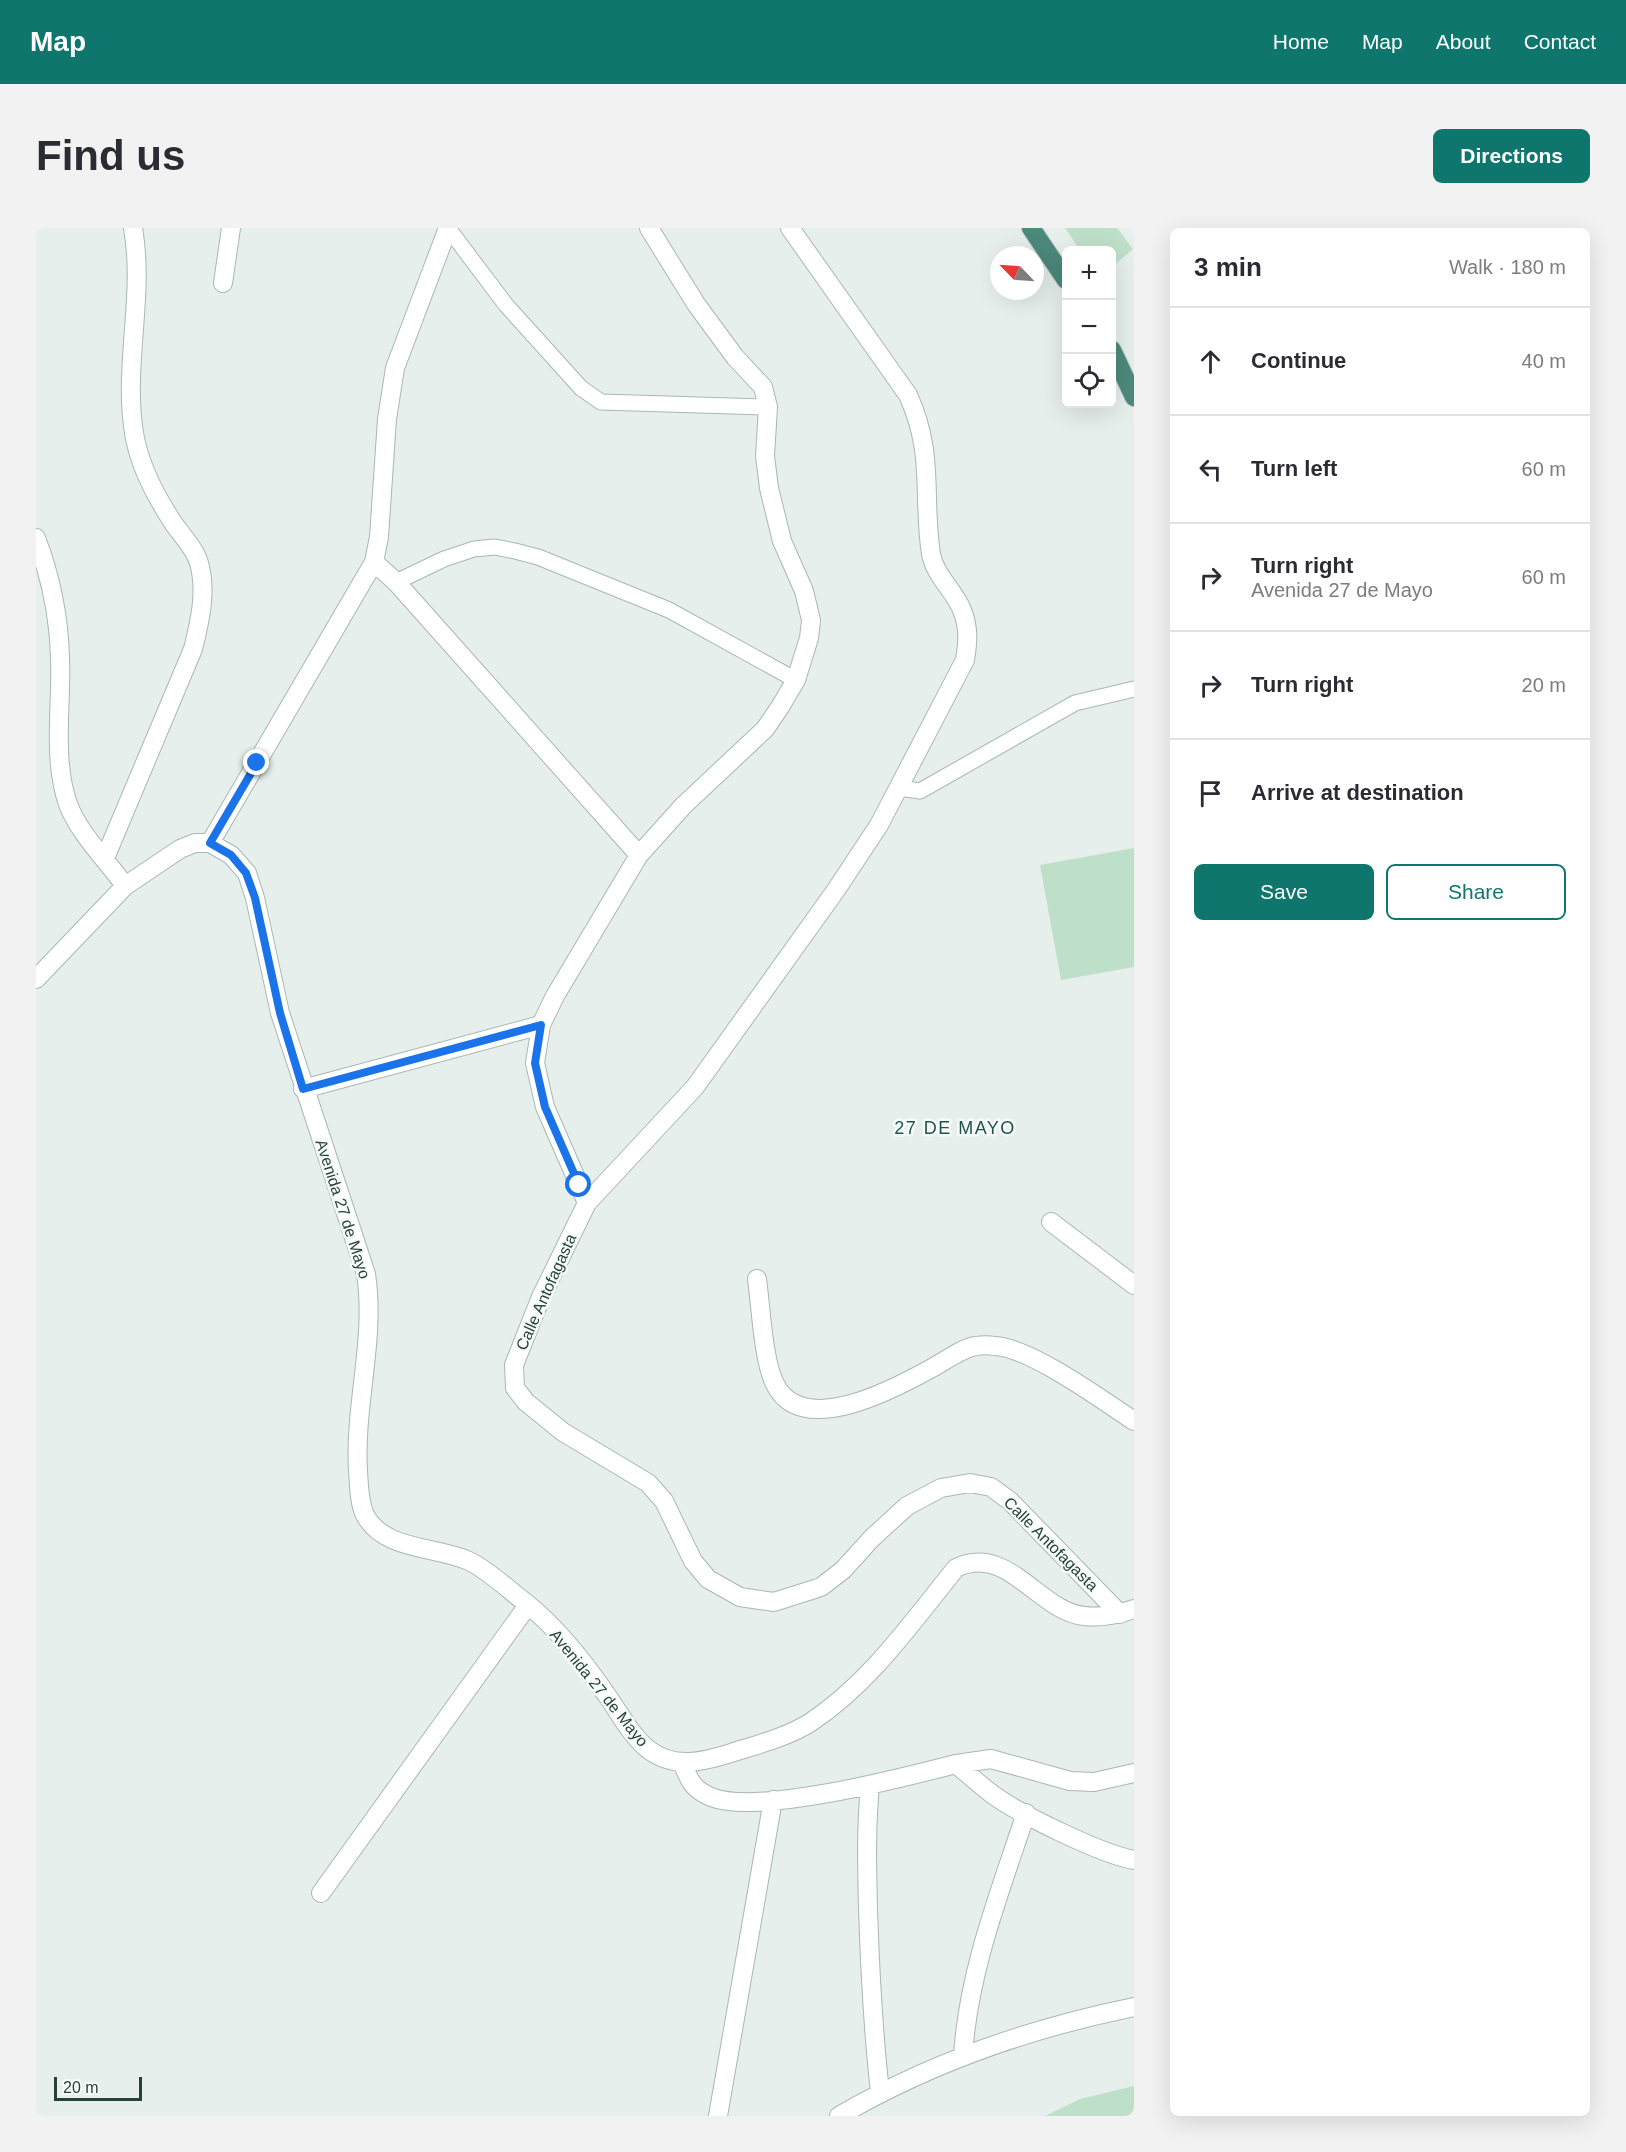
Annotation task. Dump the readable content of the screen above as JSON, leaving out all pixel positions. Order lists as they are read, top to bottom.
{
  "streets": {
    "street": ["Avenida 27 de Mayo", "Calle Antofagasta"]
  },
  "districts": ["27 DE MAYO"],
  "scale_bar": "20 m",
  "north": "top left",
  "page": {
    "header": "Map",
    "nav": [
      "Home",
      "Map",
      "About",
      "Contact"
    ],
    "buttons": [
      "Directions",
      ["Save", "Share"]
    ],
    "title": "Find us",
    "heading": ["3 min", "Walk · 180 m"],
    "map_buttons": ["+", "−"],
    "list": [
      ["Continue", "40 m"],
      ["Turn left", "60 m"],
      ["Turn right", "Avenida 27 de Mayo", "60 m"],
      ["Turn right", "20 m"],
      "Arrive at destination"
    ],
    "scale": "20 m"
  }
}
